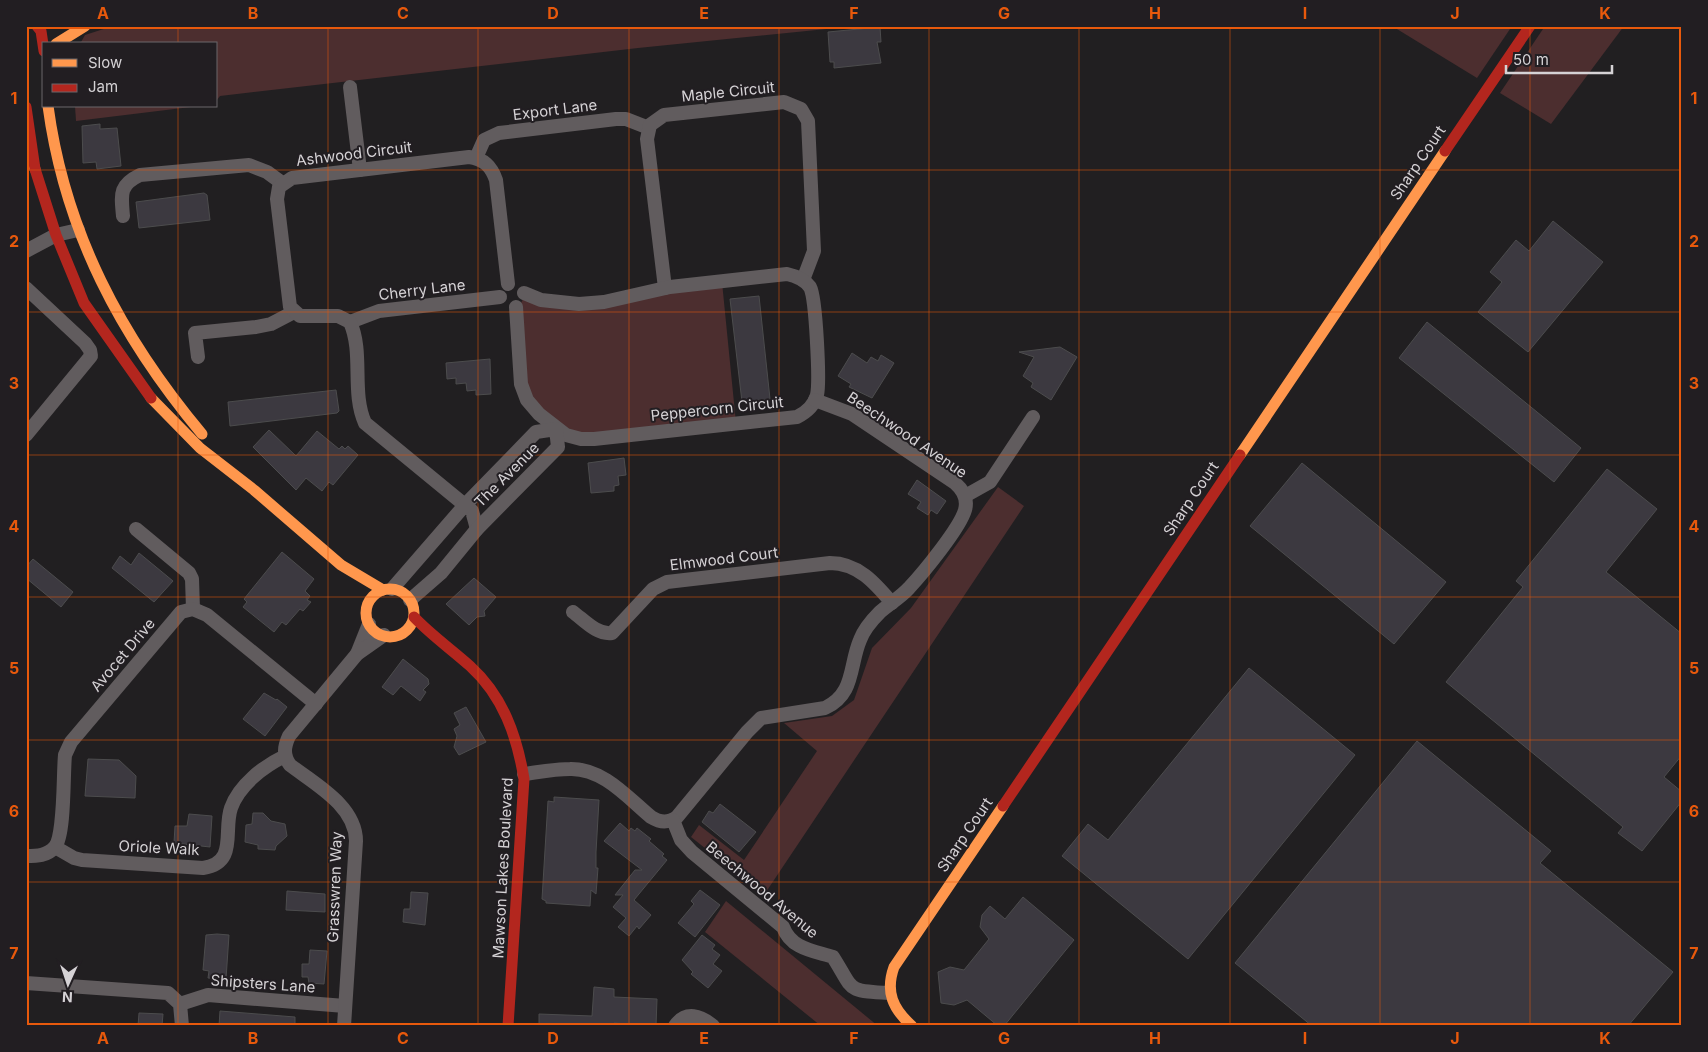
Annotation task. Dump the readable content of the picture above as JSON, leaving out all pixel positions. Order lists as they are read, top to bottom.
{
  "streets": {
    "street": [
      "Maple Circuit",
      "Export Lane",
      "Ashwood Circuit",
      "Sharp Court",
      "Cherry Lane",
      "Peppercorn Circuit",
      "Beechwood Avenue",
      "The Avenue",
      "Elmwood Court",
      "Avocet Drive",
      "Oriole Walk",
      "Mawson Lakes Boulevard",
      "Grasswren Way",
      "Shipsters Lane"
    ]
  },
  "crossings": [
    ["Maple Circuit", "Export Lane"],
    ["Export Lane", "Ashwood Circuit"],
    ["Sharp Court", "Beechwood Avenue"],
    ["Cherry Lane", "Peppercorn Circuit"],
    ["Peppercorn Circuit", "Beechwood Avenue"],
    ["Peppercorn Circuit", "The Avenue"],
    ["Beechwood Avenue", "Elmwood Court"],
    ["The Avenue", "Mawson Lakes Boulevard"],
    ["Avocet Drive", "Oriole Walk"],
    ["Oriole Walk", "Grasswren Way"],
    ["Grasswren Way", "Shipsters Lane"]
  ],
  "legend": ["Slow", "Jam"],
  "scale_bar": "50 m",
  "north": "bottom",
  "grid": {
    "columns": [
      "A",
      "B",
      "C",
      "D",
      "E",
      "F",
      "G",
      "H",
      "I",
      "J",
      "K"
    ],
    "rows": [
      "1",
      "2",
      "3",
      "4",
      "5",
      "6",
      "7"
    ]
  }
}
